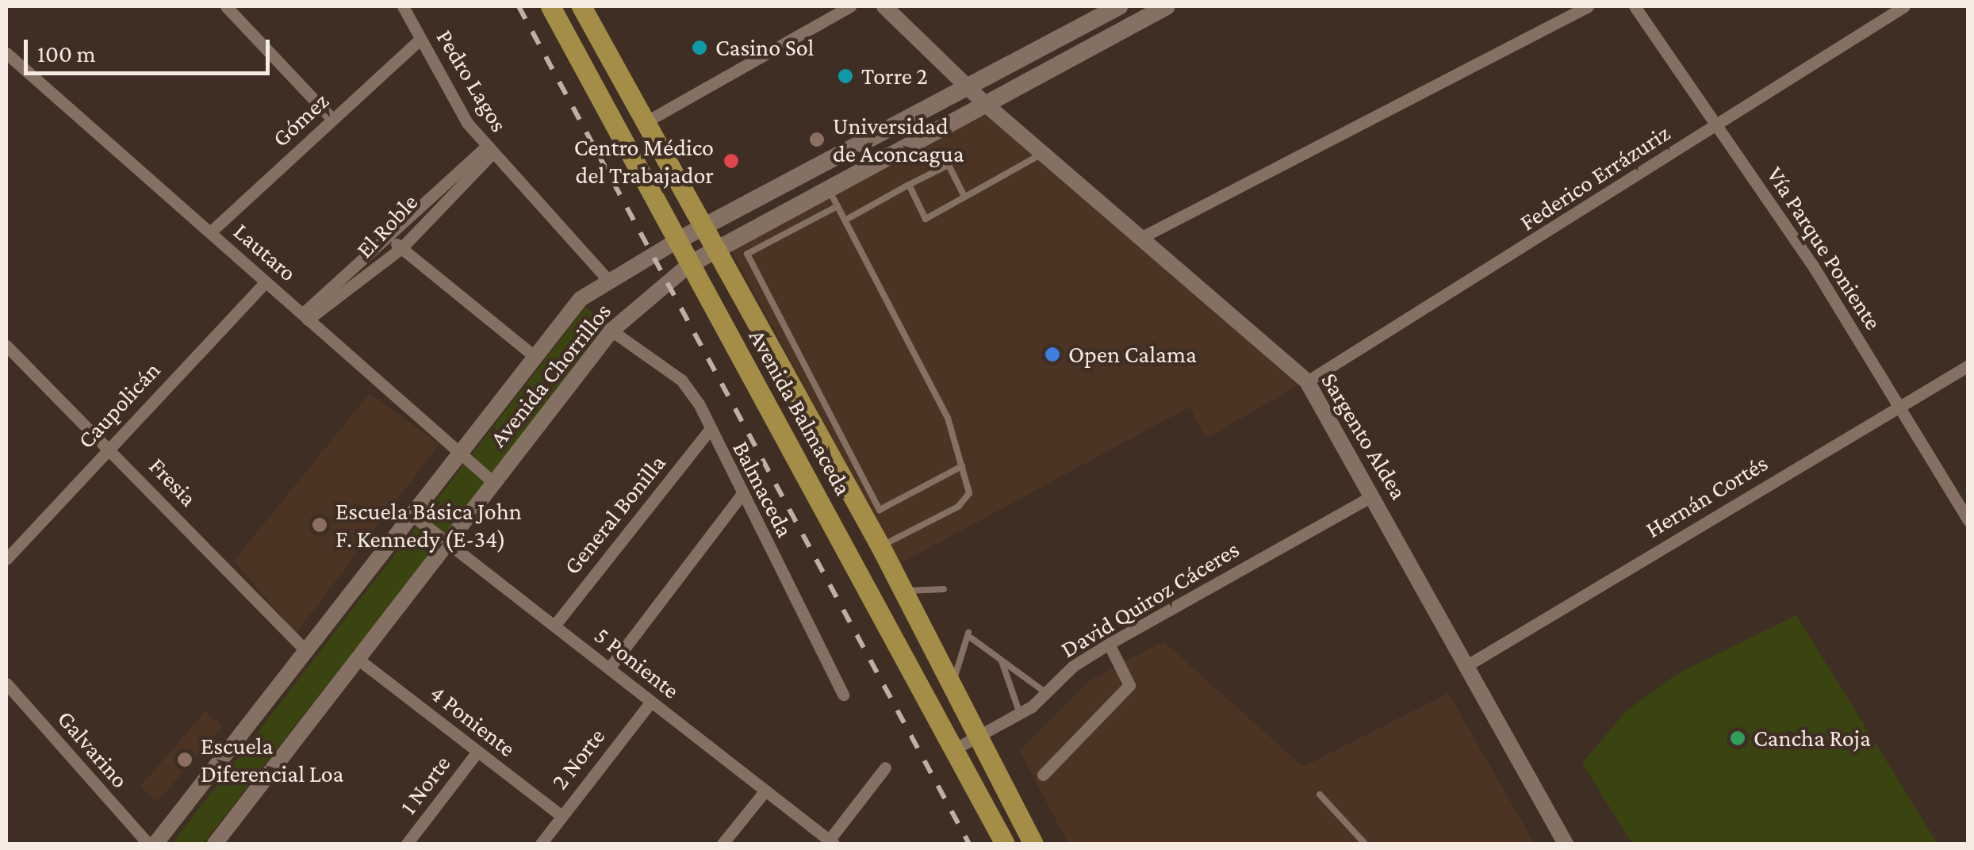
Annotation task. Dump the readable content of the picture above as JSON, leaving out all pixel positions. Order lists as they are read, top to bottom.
{
  "streets": {
    "main road": ["Avenida Chorrillos", "Avenida Balmaceda"],
    "street": [
      "Pedro Lagos",
      "Gómez",
      "Federico Errázuriz",
      "El Roble",
      "Vía Parque Poniente",
      "Lautaro",
      "Caupolicán",
      "Sargento Aldea",
      "Fresia",
      "Balmaceda",
      "Hernán Cortés",
      "General Bonilla",
      "David Quiroz Cáceres",
      "5 Poniente",
      "4 Poniente",
      "Galvarino",
      "2 Norte",
      "1 Norte"
    ]
  },
  "crossings": [
    ["Pedro Lagos", "Gómez"],
    ["Pedro Lagos", "El Roble"],
    ["Pedro Lagos", "Avenida Chorrillos"],
    ["Gómez", "Lautaro"],
    ["Federico Errázuriz", "Vía Parque Poniente"],
    ["Federico Errázuriz", "Sargento Aldea"],
    ["El Roble", "Lautaro"],
    ["Vía Parque Poniente", "Hernán Cortés"],
    ["Lautaro", "Avenida Chorrillos"],
    ["Lautaro", "Caupolicán"],
    ["Avenida Chorrillos", "Avenida Balmaceda"],
    ["Avenida Chorrillos", "Sargento Aldea"],
    ["Avenida Chorrillos", "Fresia"],
    ["Avenida Chorrillos", "Balmaceda"],
    ["Avenida Chorrillos", "5 Poniente"],
    ["Avenida Chorrillos", "4 Poniente"],
    ["Caupolicán", "Fresia"],
    ["Avenida Balmaceda", "David Quiroz Cáceres"],
    ["Sargento Aldea", "Hernán Cortés"],
    ["Sargento Aldea", "David Quiroz Cáceres"],
    ["Balmaceda", "General Bonilla"],
    ["General Bonilla", "5 Poniente"],
    ["5 Poniente", "2 Norte"],
    ["4 Poniente", "2 Norte"],
    ["4 Poniente", "1 Norte"]
  ],
  "places": [
    "Casino Sol",
    "Torre 2",
    "Universidad de Aconcagua",
    "Centro Médico del Trabajador",
    "Open Calama",
    "Escuela Básica John F. Kennedy (E-34)",
    "Cancha Roja",
    "Escuela Diferencial Loa"
  ],
  "scale_bar": "100 m"
}
